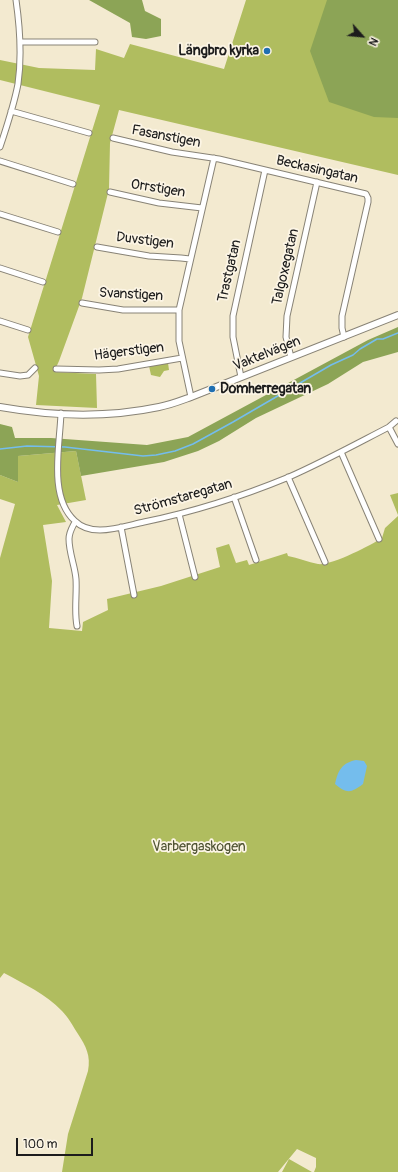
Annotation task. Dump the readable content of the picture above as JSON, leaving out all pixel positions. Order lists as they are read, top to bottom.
{
  "streets": {
    "street": [
      "Fasanstigen",
      "Beckasingatan",
      "Orrstigen",
      "Duvstigen",
      "Talgoxegatan",
      "Trastgatan",
      "Svanstigen",
      "Hägerstigen",
      "Vaktelvägen",
      "Strömstaregatan"
    ]
  },
  "crossings": [
    ["Fasanstigen", "Beckasingatan"],
    ["Beckasingatan", "Talgoxegatan"],
    ["Beckasingatan", "Trastgatan"],
    ["Beckasingatan", "Vaktelvägen"],
    ["Talgoxegatan", "Vaktelvägen"],
    ["Trastgatan", "Vaktelvägen"]
  ],
  "parks": ["Varbergaskogen"],
  "places": ["Längbro kyrka", "Domherregatan"],
  "scale_bar": "100 m",
  "north": "bottom right"
}
